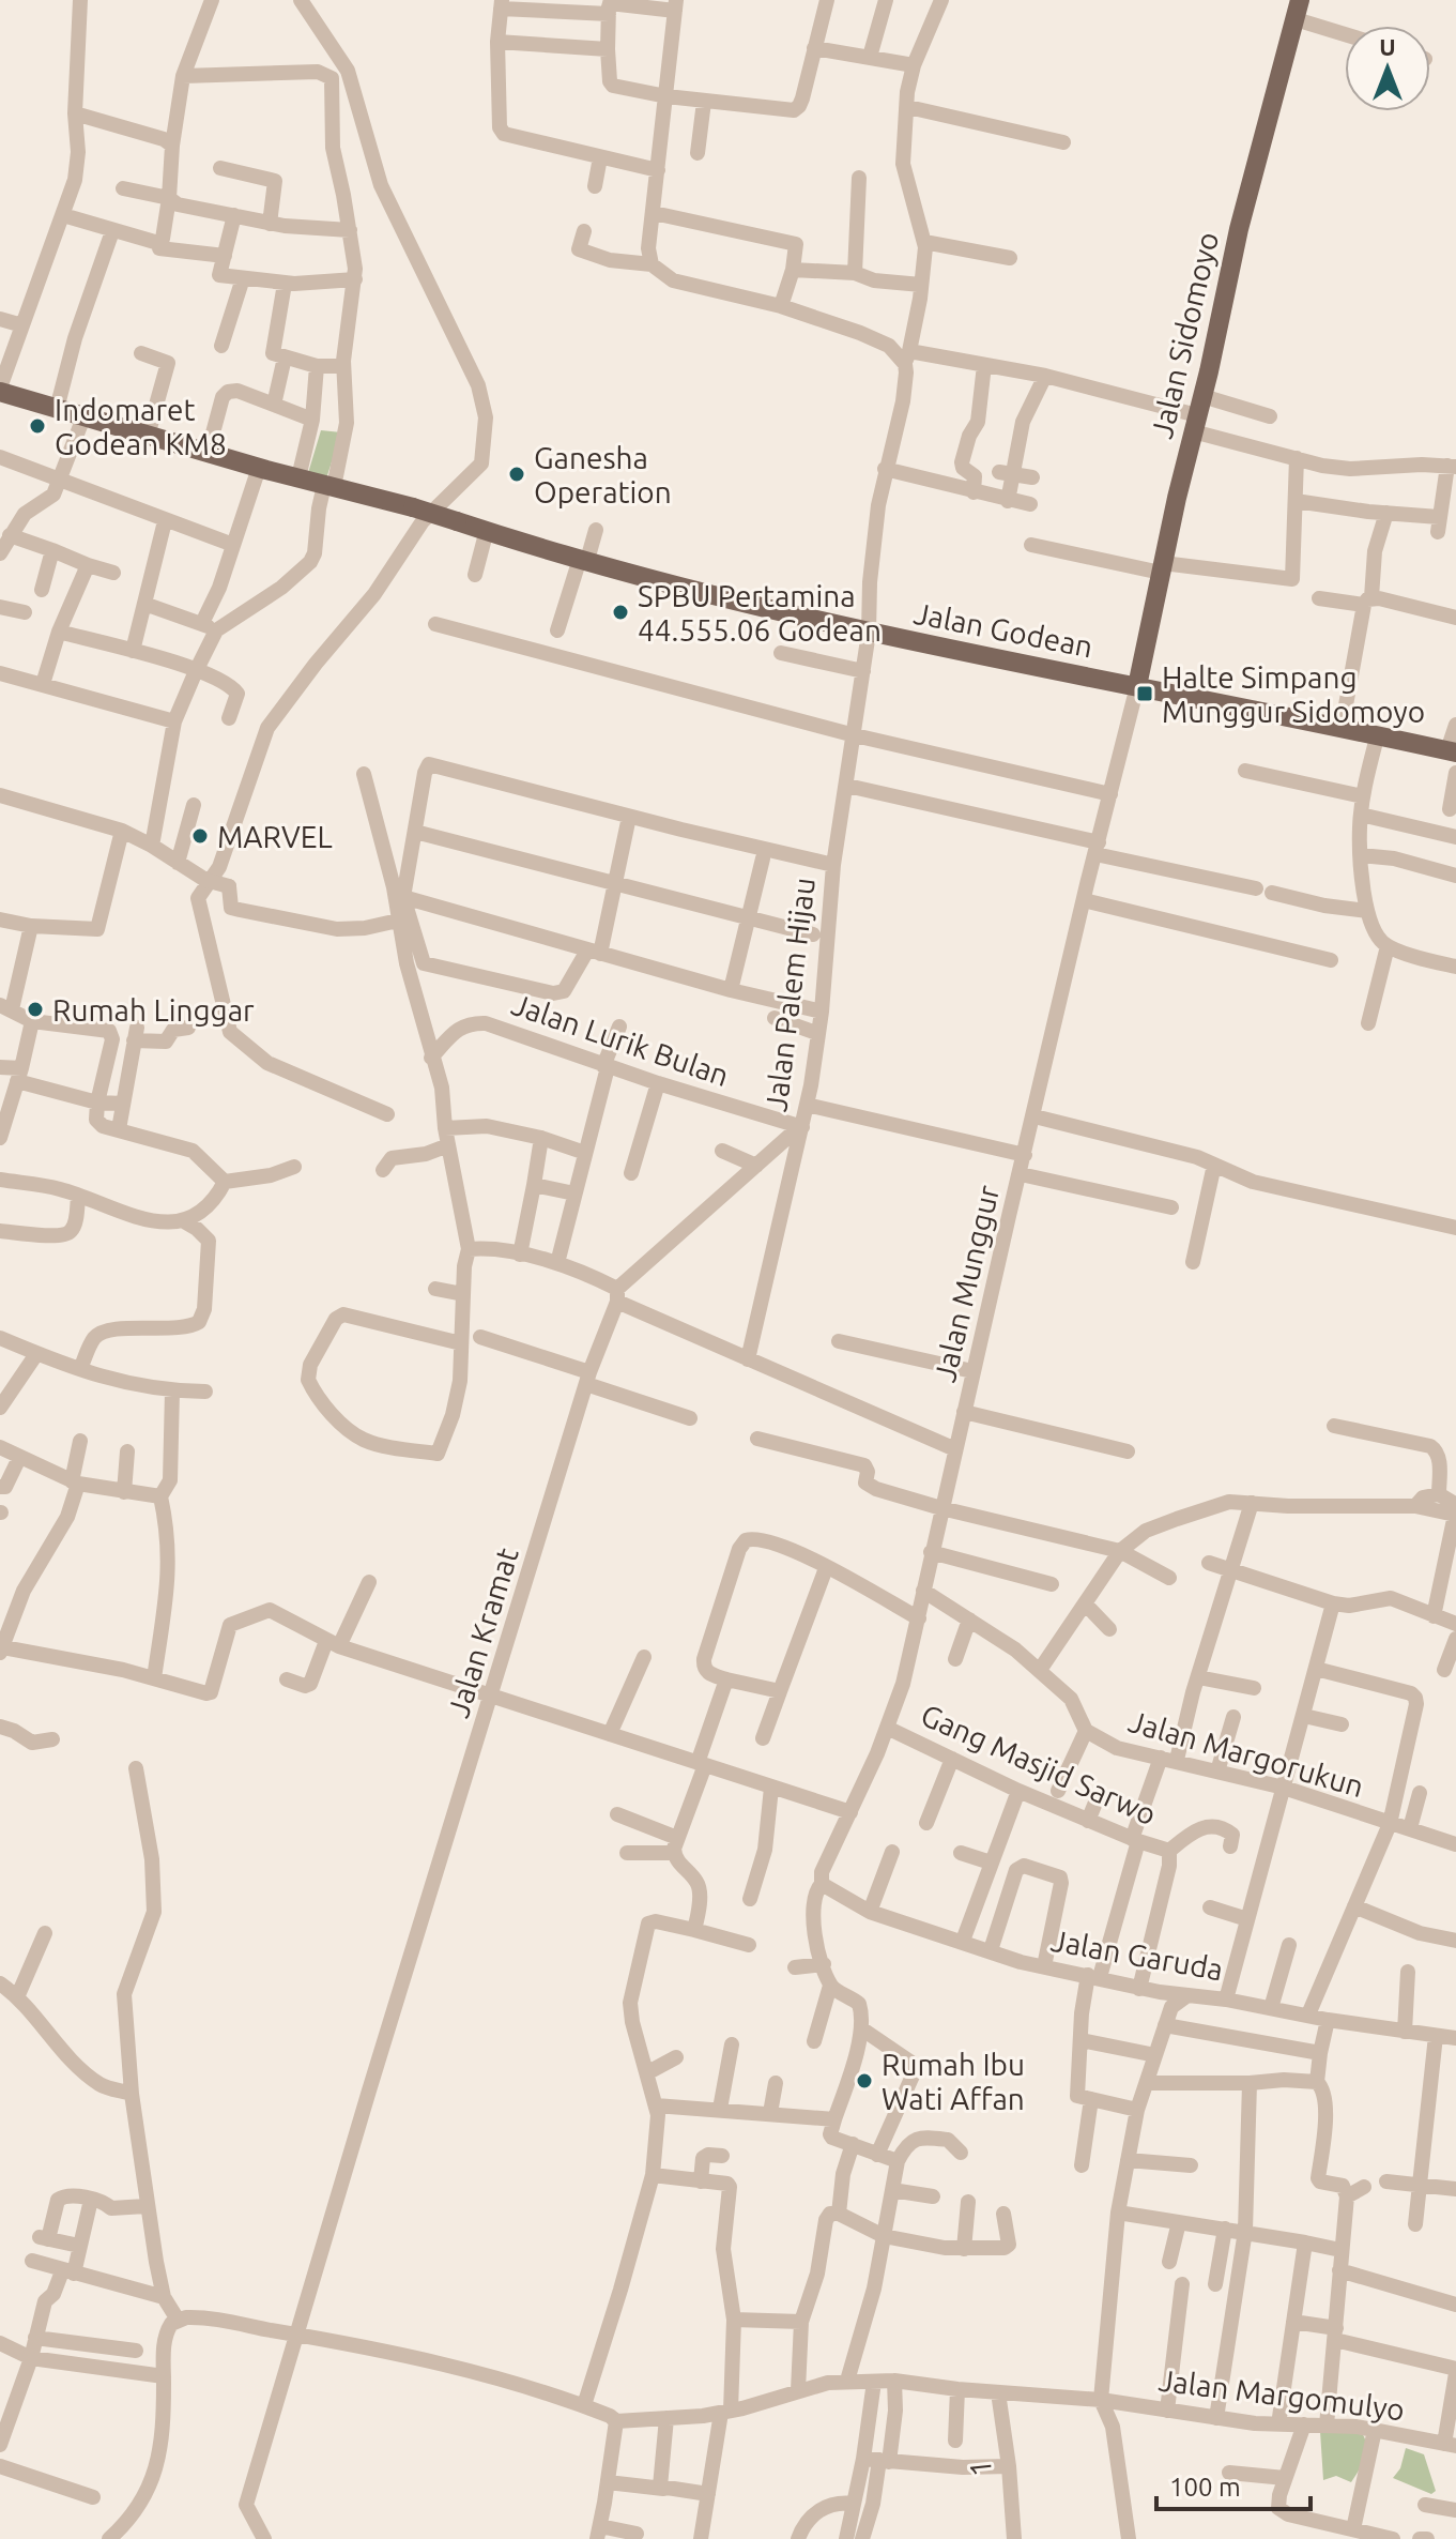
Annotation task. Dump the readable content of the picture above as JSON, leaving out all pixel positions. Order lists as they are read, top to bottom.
{
  "streets": {
    "main road": ["Jalan Sidomoyo", "Jalan Godean"],
    "street": [
      "Jalan Palem Hijau",
      "Jalan Lurik Bulan",
      "Jalan Munggur",
      "Jalan Kramat",
      "Jalan Margorukun",
      "Gang Masjid Sarwo",
      "Jalan Garuda",
      "Jalan Margomulyo",
      "1"
    ]
  },
  "crossings": [
    ["Jalan Sidomoyo", "Jalan Godean"],
    ["Jalan Sidomoyo", "Jalan Munggur"],
    ["Jalan Godean", "Jalan Palem Hijau"],
    ["Jalan Godean", "Jalan Munggur"],
    ["Jalan Palem Hijau", "Jalan Lurik Bulan"],
    ["Jalan Munggur", "Jalan Margorukun"],
    ["Jalan Munggur", "Gang Masjid Sarwo"],
    ["Jalan Munggur", "Jalan Garuda"],
    ["Jalan Margomulyo", "1"]
  ],
  "places": {
    "other": [
      "Indomaret Godean KM8",
      "Ganesha Operation",
      "SPBU Pertamina 44.555.06 Godean",
      "MARVEL",
      "Rumah Linggar",
      "Rumah Ibu Wati Affan"
    ],
    "transit": ["Halte Simpang Munggur Sidomoyo"]
  },
  "scale_bar": "100 m",
  "north": "top"
}
